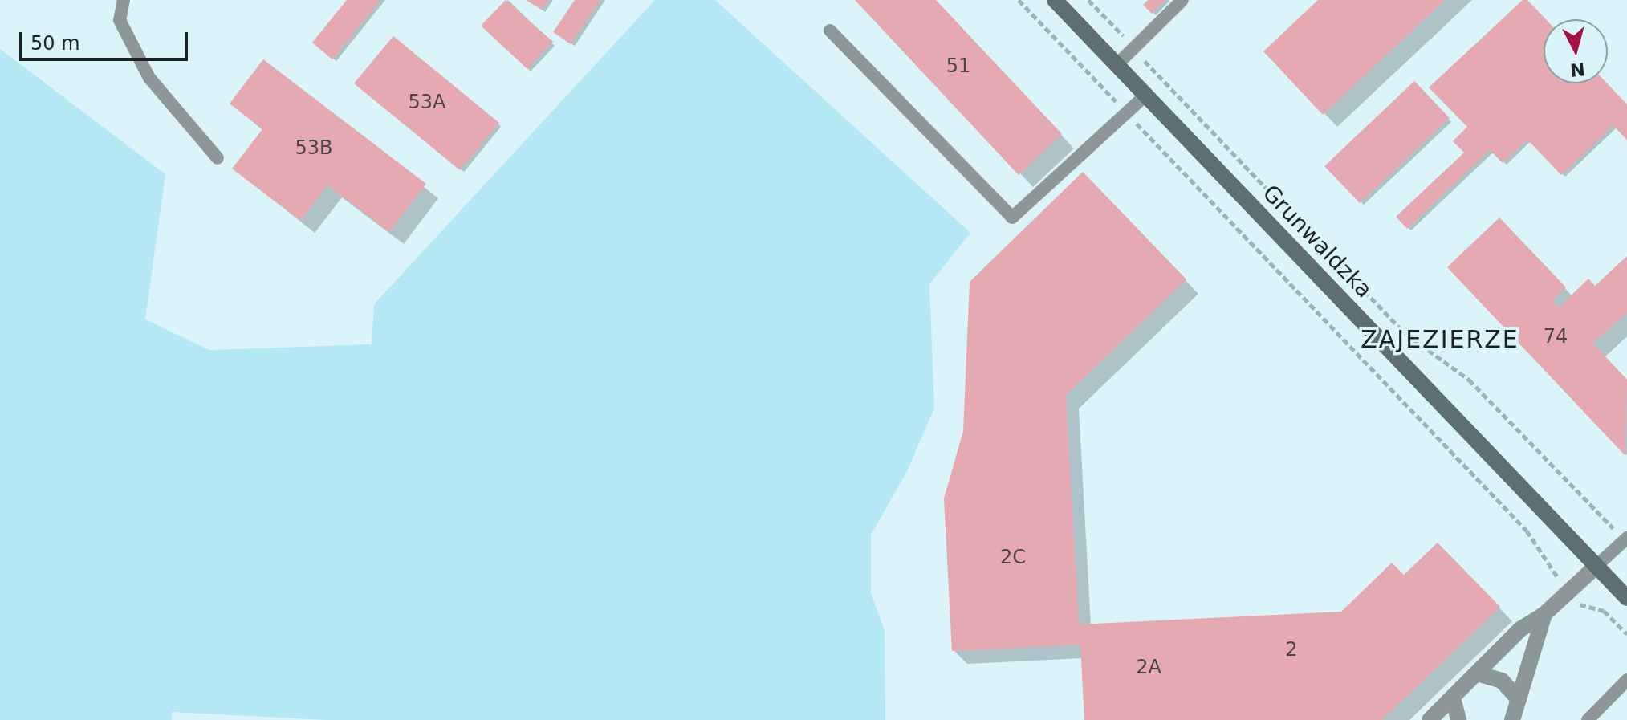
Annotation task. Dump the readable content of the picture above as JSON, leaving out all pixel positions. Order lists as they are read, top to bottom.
{
  "streets": {
    "main road": ["Grunwaldzka"]
  },
  "districts": ["ZAJEZIERZE"],
  "house_numbers": [
    "51",
    "53A",
    "53B",
    "74",
    "2C",
    "2",
    "2A"
  ],
  "scale_bar": "50 m",
  "north": "bottom"
}
